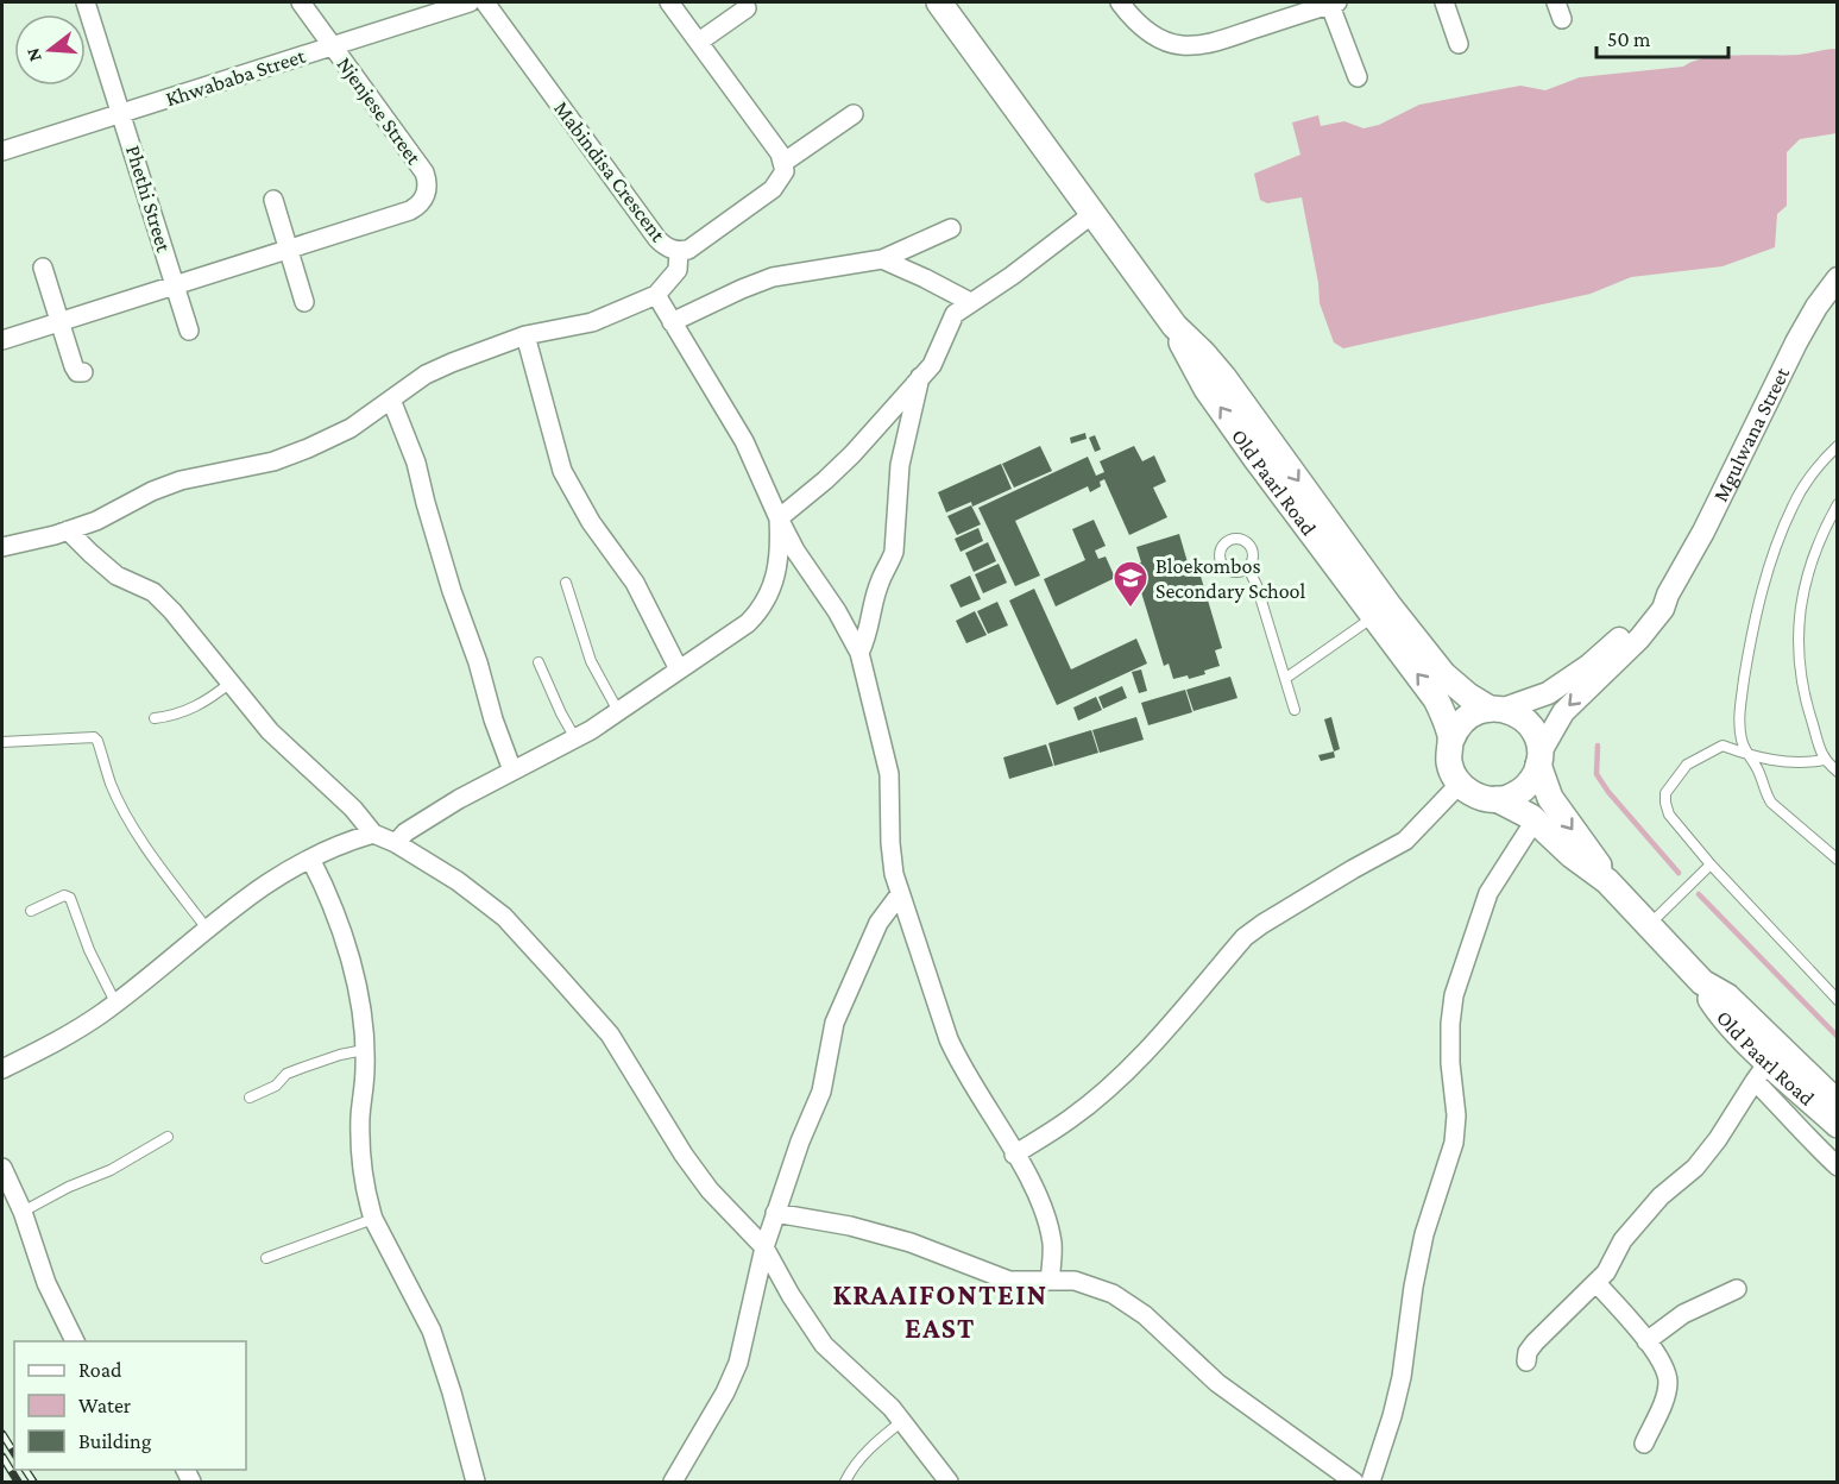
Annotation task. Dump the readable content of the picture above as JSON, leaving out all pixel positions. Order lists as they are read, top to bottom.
{
  "streets": {
    "main road": ["Old Paarl Road"],
    "street": [
      "Khwababa Street",
      "Njenjese Street",
      "Mabindisa Crescent",
      "Phethi Street",
      "Mgulwana Street"
    ]
  },
  "crossings": [
    ["Khwababa Street", "Njenjese Street"],
    ["Khwababa Street", "Phethi Street"],
    ["Njenjese Street", "Phethi Street"],
    ["Mgulwana Street", "Old Paarl Road"]
  ],
  "districts": ["KRAAIFONTEIN EAST"],
  "places": {
    "school or university": ["Bloekombos Secondary School"]
  },
  "legend": ["Road", "Water", "Building"],
  "scale_bar": "50 m",
  "north": "left"
}
